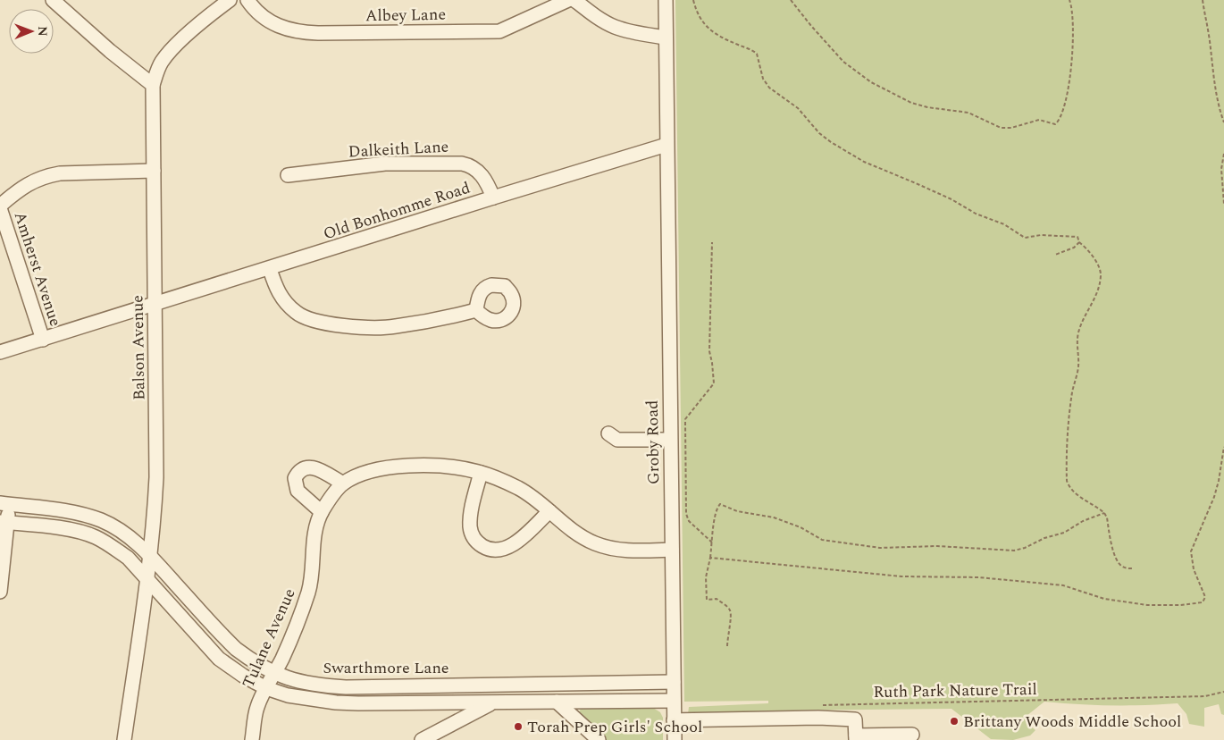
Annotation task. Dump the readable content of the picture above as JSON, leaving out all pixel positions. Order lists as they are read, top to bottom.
{
  "streets": {
    "street": [
      "Albey Lane",
      "Dalkeith Lane",
      "Old Bonhomme Road",
      "Amherst Avenue",
      "Balson Avenue",
      "Groby Road",
      "Tulane Avenue",
      "Swarthmore Lane"
    ],
    "path": ["Ruth Park Nature Trail"]
  },
  "crossings": [
    ["Dalkeith Lane", "Old Bonhomme Road"],
    ["Old Bonhomme Road", "Amherst Avenue"],
    ["Old Bonhomme Road", "Balson Avenue"],
    ["Old Bonhomme Road", "Groby Road"],
    ["Balson Avenue", "Swarthmore Lane"],
    ["Groby Road", "Tulane Avenue"],
    ["Groby Road", "Swarthmore Lane"],
    ["Tulane Avenue", "Swarthmore Lane"]
  ],
  "places": ["Brittany Woods Middle School", "Torah Prep Girls' School"],
  "north": "right"
}
